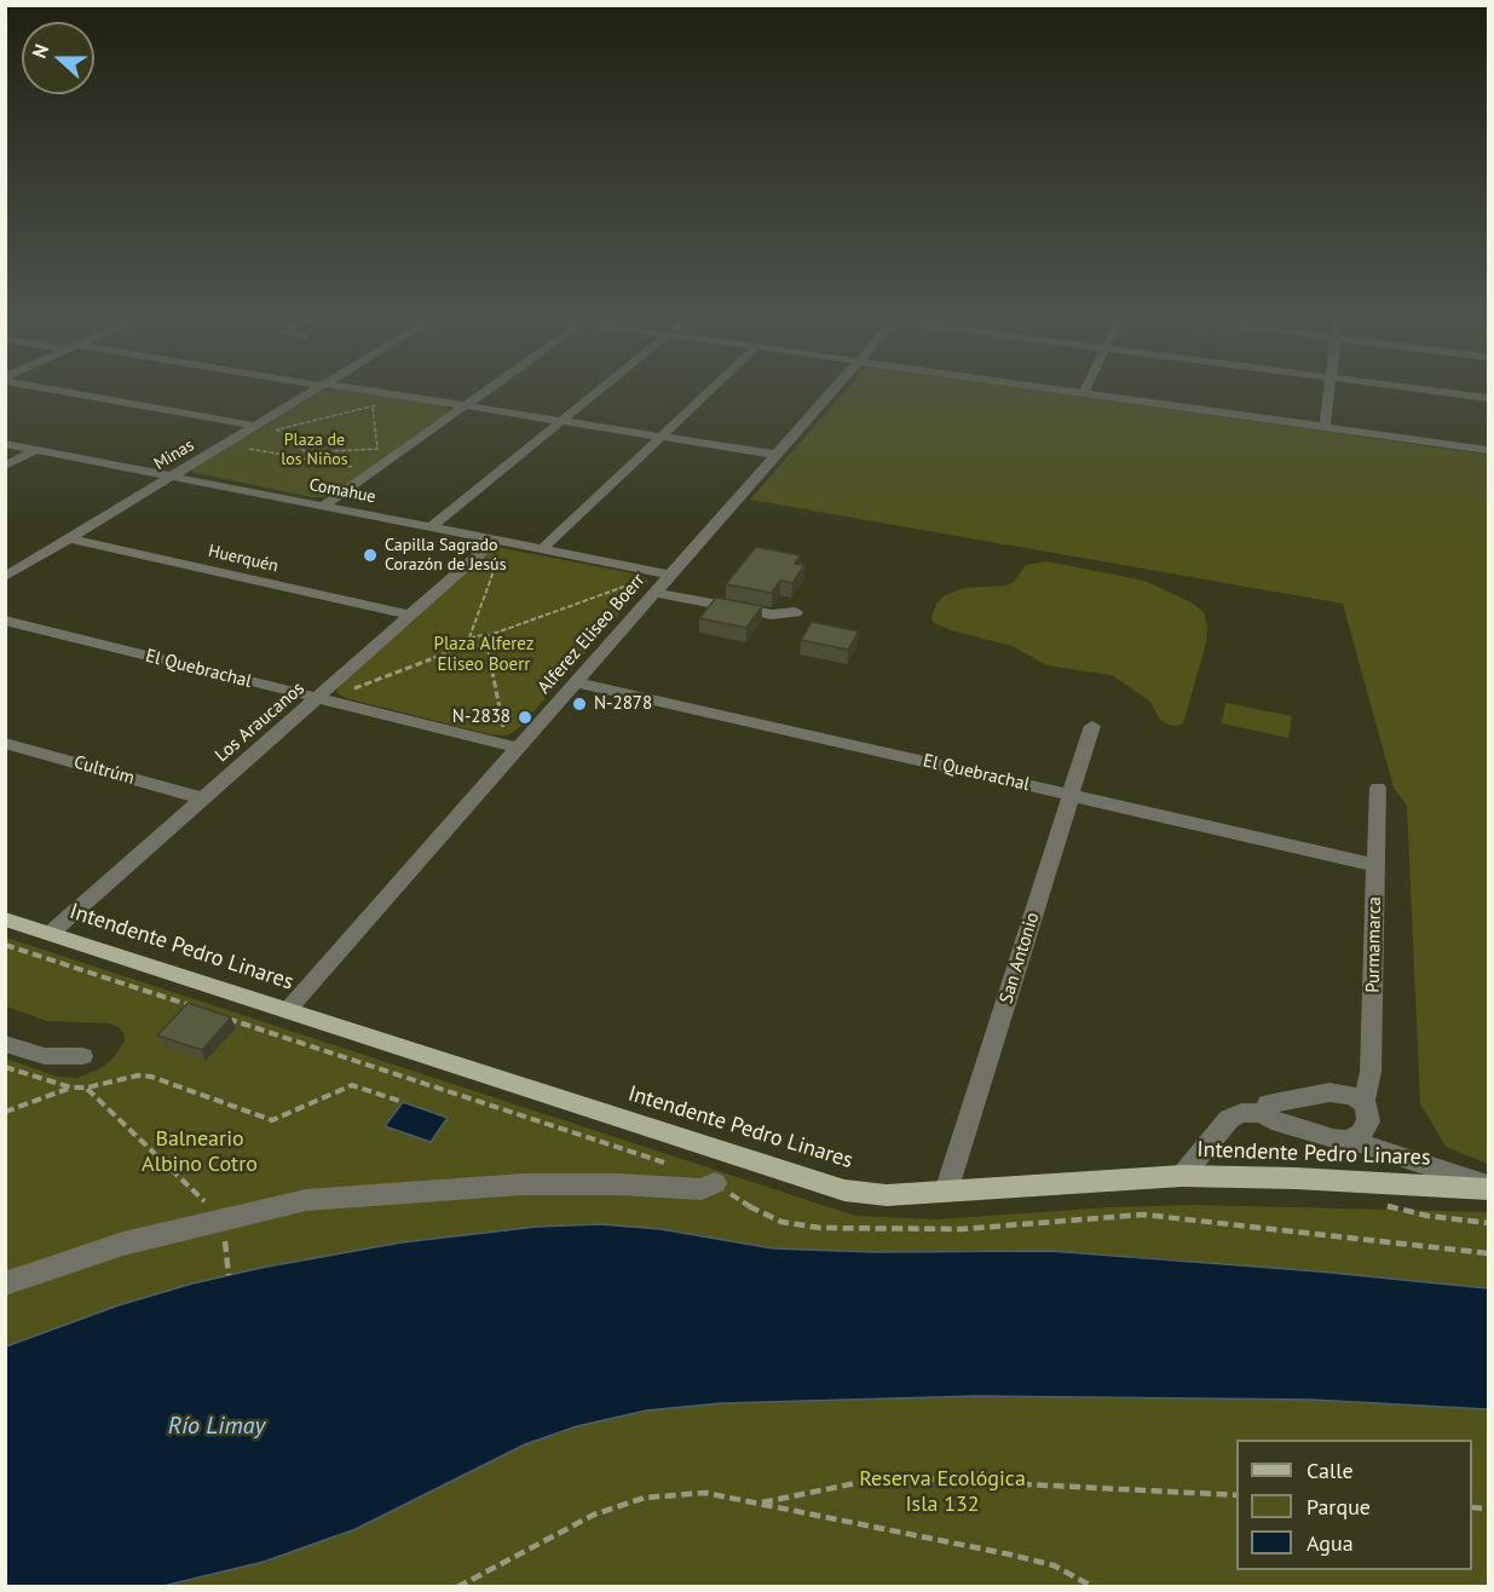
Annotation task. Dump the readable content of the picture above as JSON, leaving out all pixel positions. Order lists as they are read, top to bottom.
{
  "streets": {
    "main road": ["Intendente Pedro Linares"],
    "street": [
      "Minas",
      "Comahue",
      "Huerquén",
      "Alferez Eliseo Boerr",
      "El Quebrachal",
      "Los Araucanos",
      "Cultrúm",
      "Purmamarca",
      "San Antonio"
    ]
  },
  "crossings": [
    ["Minas", "Comahue"],
    ["Minas", "Huerquén"],
    ["Comahue", "Alferez Eliseo Boerr"],
    ["Comahue", "Los Araucanos"],
    ["Huerquén", "Los Araucanos"],
    ["Alferez Eliseo Boerr", "El Quebrachal"],
    ["Alferez Eliseo Boerr", "Intendente Pedro Linares"],
    ["El Quebrachal", "Los Araucanos"],
    ["El Quebrachal", "Purmamarca"],
    ["El Quebrachal", "San Antonio"],
    ["Los Araucanos", "Cultrúm"],
    ["Los Araucanos", "Intendente Pedro Linares"],
    ["Intendente Pedro Linares", "San Antonio"]
  ],
  "water": ["Río Limay"],
  "parks": [
    "Plaza de los Niños",
    "Plaza Alferez Eliseo Boerr",
    "Balneario Albino Cotro",
    "Reserva Ecológica Isla 132"
  ],
  "places": ["Capilla Sagrado Corazón de Jesús", "N-2878", "N-2838"],
  "legend": ["Calle", "Parque", "Agua"],
  "north": "left"
}
